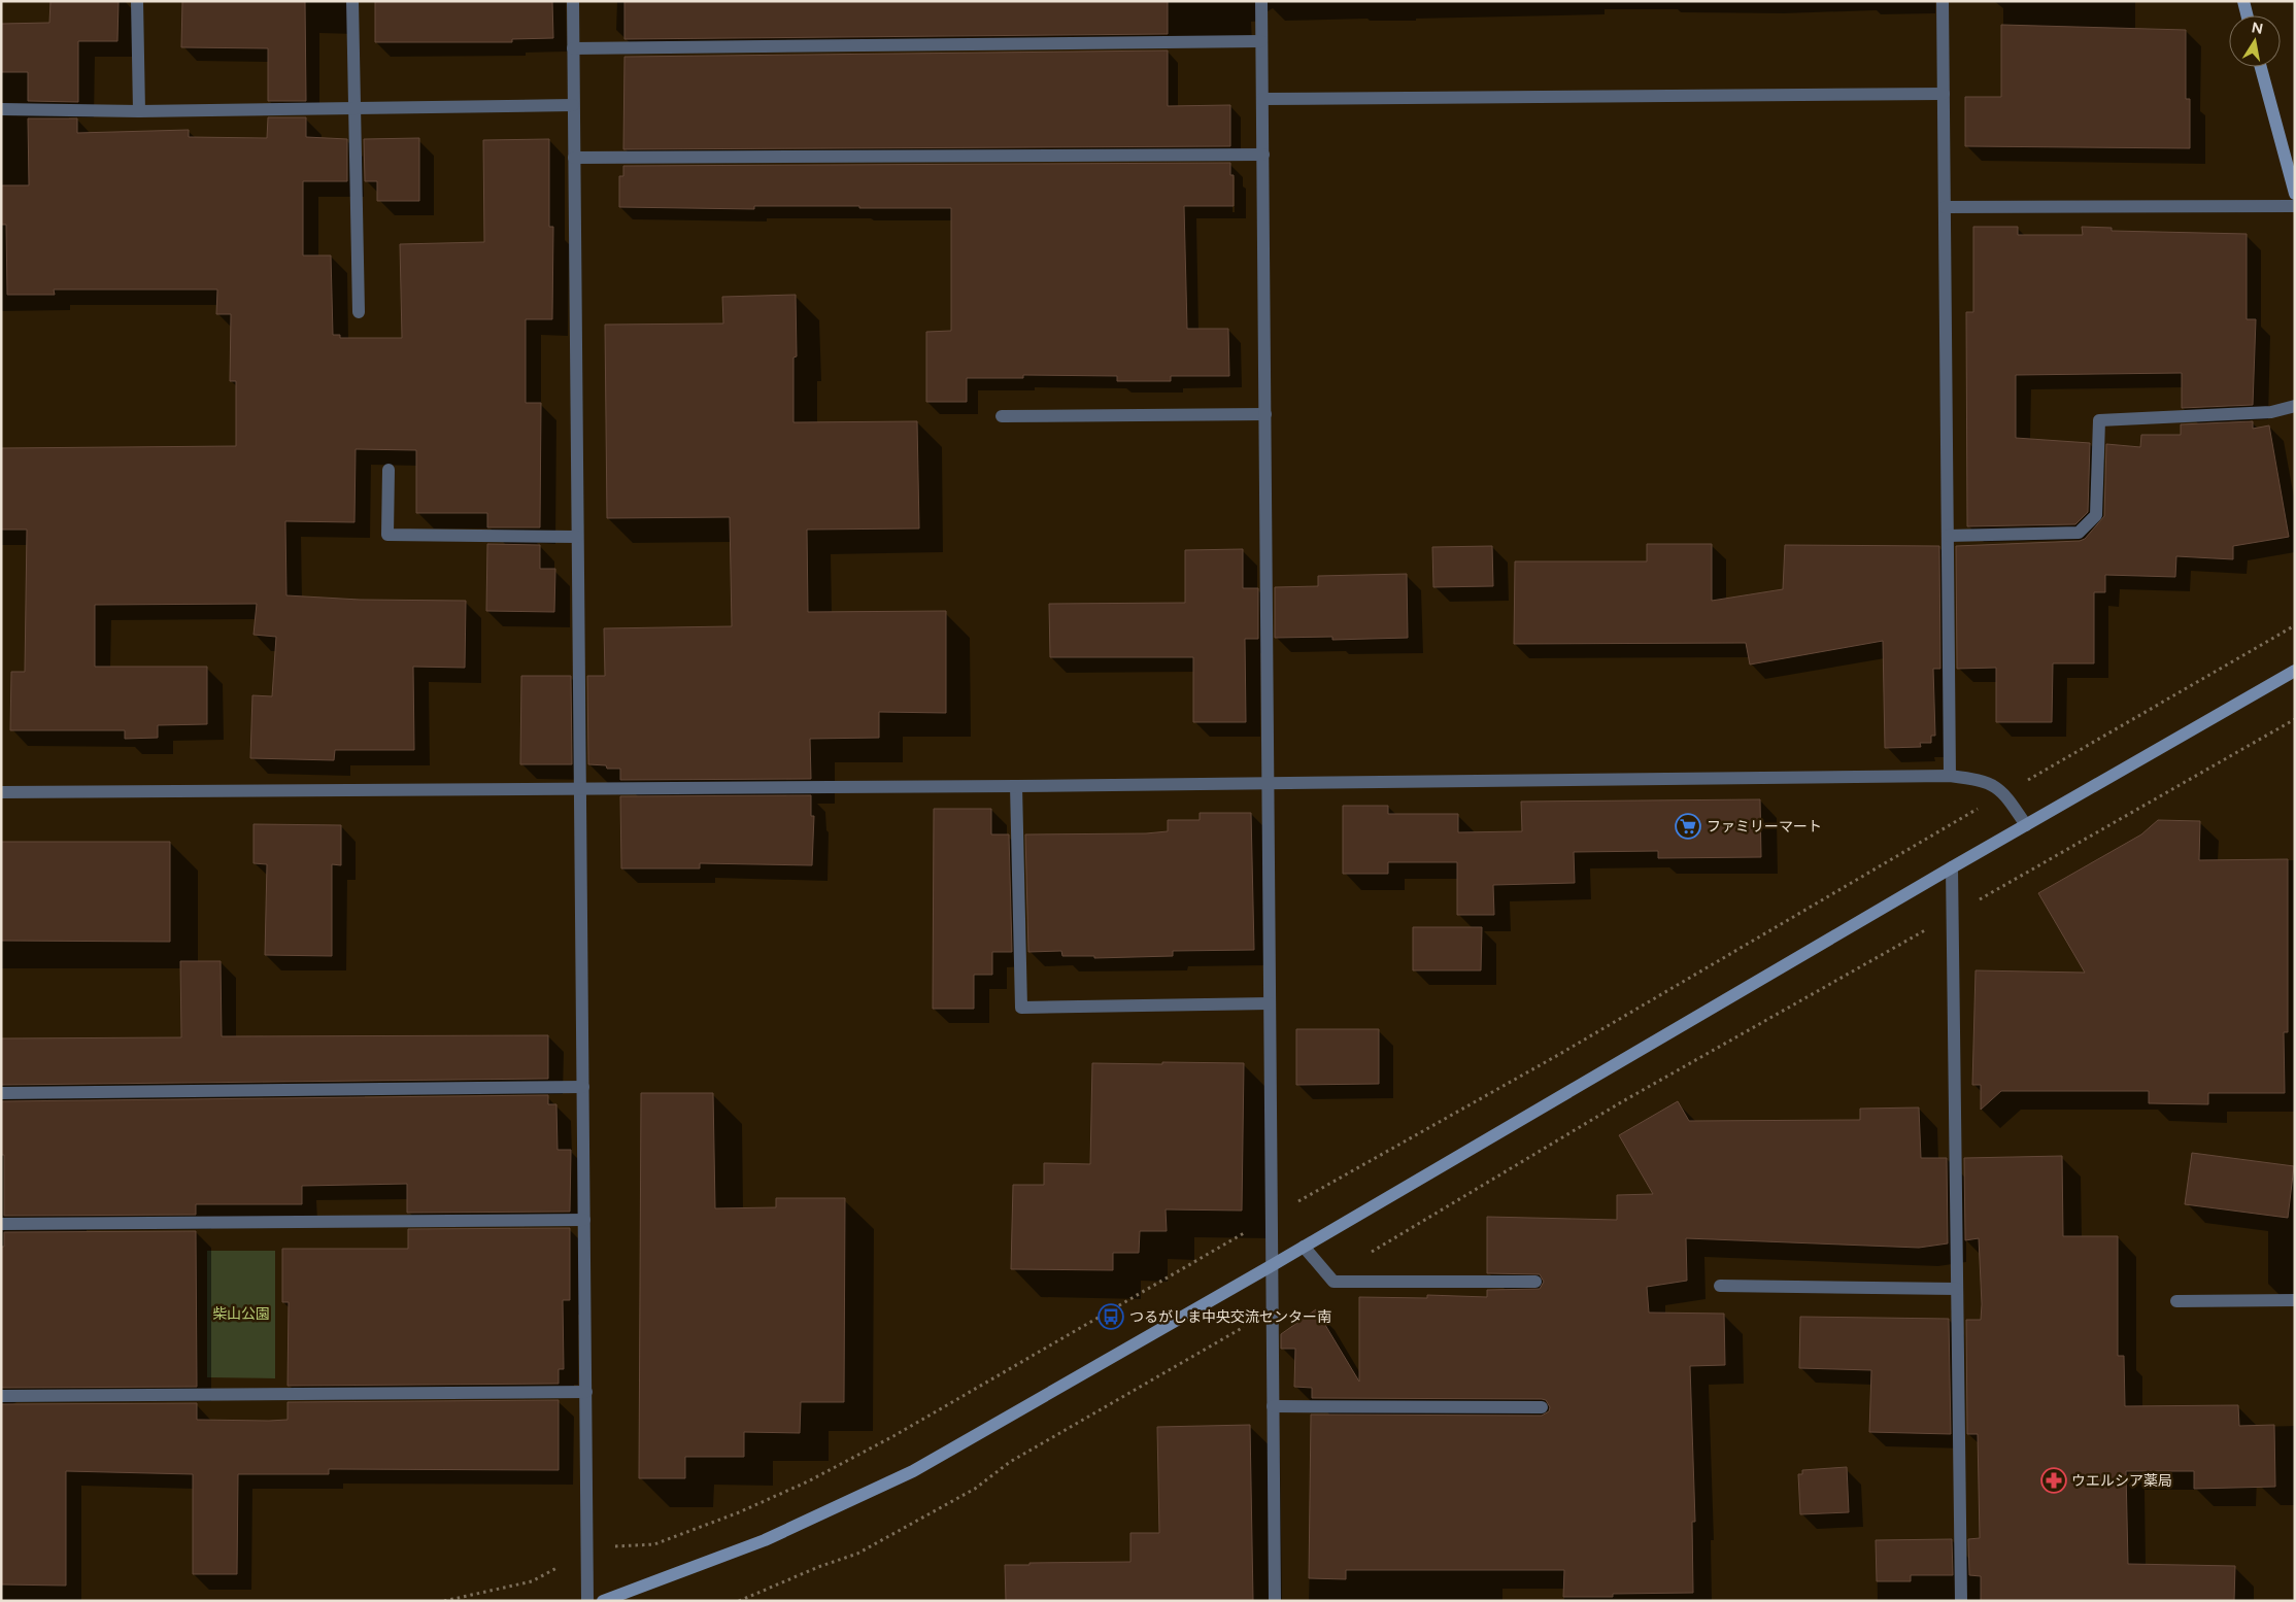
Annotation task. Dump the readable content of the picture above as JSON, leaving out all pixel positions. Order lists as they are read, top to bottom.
{
  "parks": ["柴山公園"],
  "places": {
    "supermarket": ["ファミリーマート"],
    "bus stop": ["つるがしま中央交流センター南"],
    "pharmacy": ["ウエルシア薬局"]
  },
  "north": "top"
}
